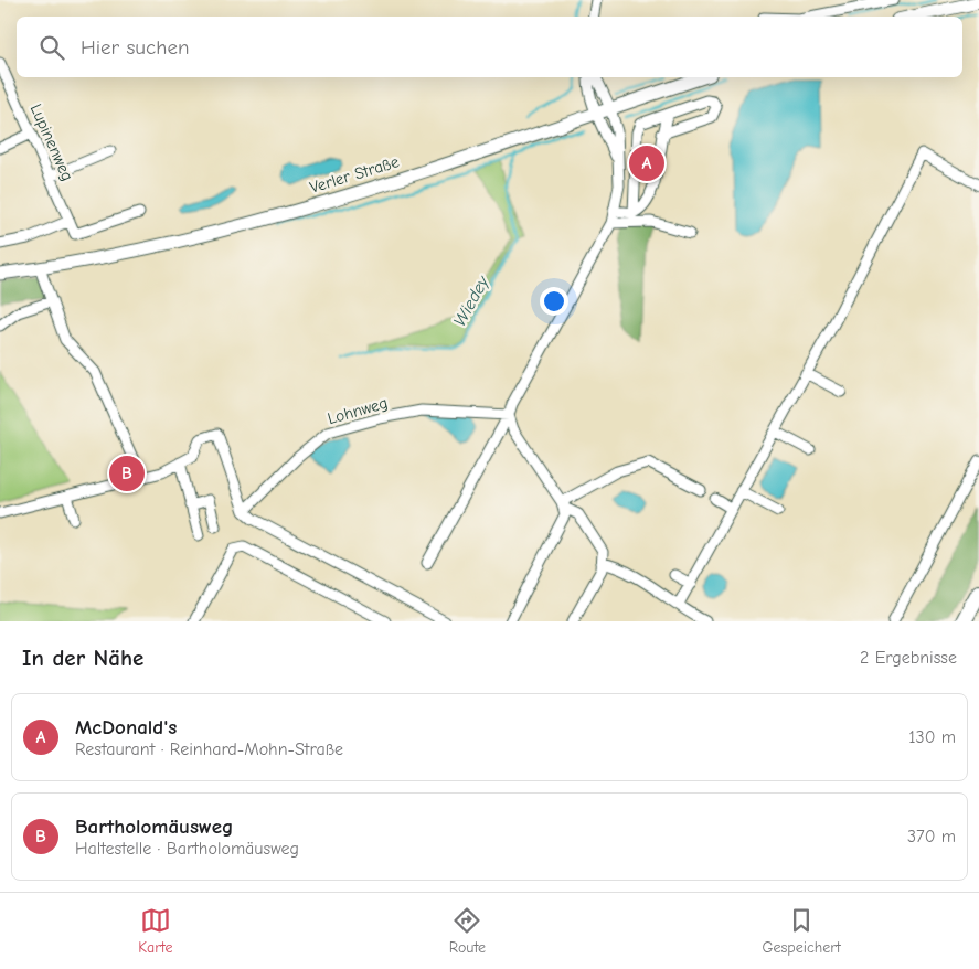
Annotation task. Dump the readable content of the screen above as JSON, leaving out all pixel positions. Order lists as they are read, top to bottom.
{
  "streets": {
    "main road": ["Verler Straße"],
    "street": ["Lupinenweg", "Lohnweg"]
  },
  "water": ["Wiedey"],
  "page": {
    "search": "Hier suchen",
    "pins": ["A", "B"],
    "heading": ["In der Nähe", "2 Ergebnisse"],
    "list": [
      {
        "mark": "A",
        "name": "McDonald's",
        "note": "Restaurant · Reinhard-Mohn-Straße",
        "value": "130 m"
      },
      {
        "mark": "B",
        "name": "Bartholomäusweg",
        "note": "Haltestelle · Bartholomäusweg",
        "value": "370 m"
      }
    ],
    "nav": ["Karte", "Route", "Gespeichert"]
  }
}
